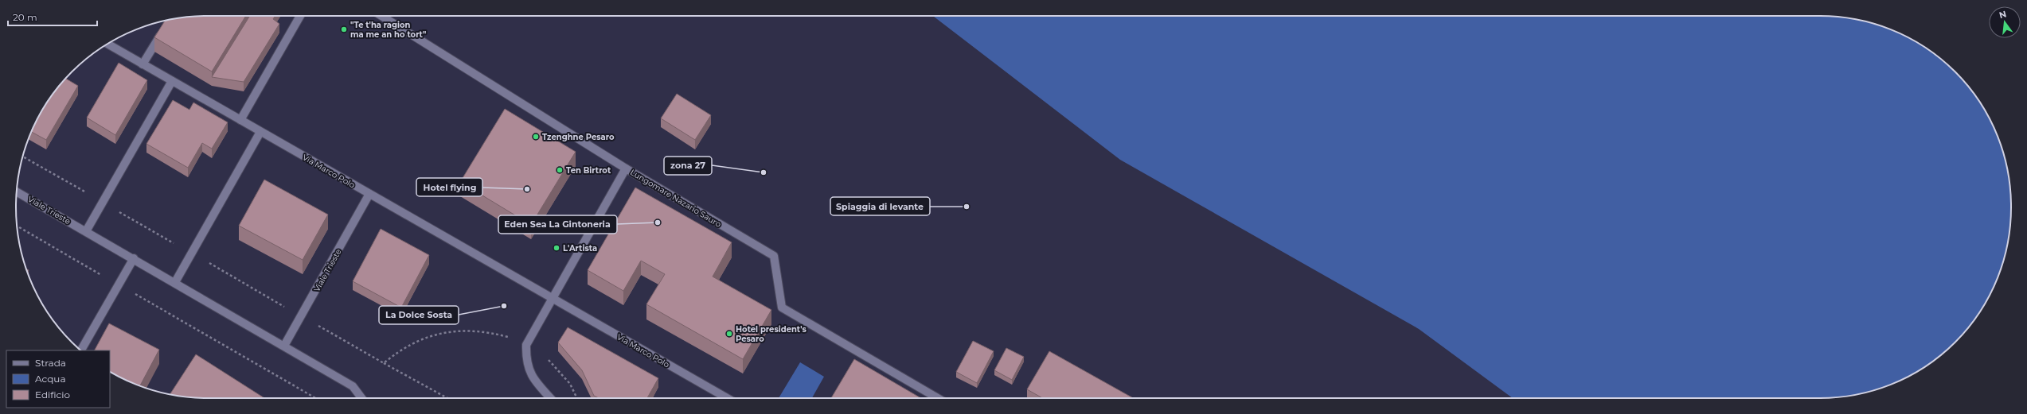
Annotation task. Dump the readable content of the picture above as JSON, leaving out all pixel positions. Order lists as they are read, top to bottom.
{
  "streets": {
    "street": ["Via Marco Polo", "Lungomare Nazario Sauro", "Viale Trieste"]
  },
  "crossings": [
    ["Via Marco Polo", "Viale Trieste"]
  ],
  "places": [
    "\"Te t'ha ragion ma me an ho tort\"",
    "Tzenghne Pesaro",
    "Ten Birtrot",
    "zona 27",
    "Hotel flying",
    "Spiaggia di levante",
    "Eden Sea La Gintoneria",
    "L'Artista",
    "La Dolce Sosta",
    "Hotel president's Pesaro"
  ],
  "legend": ["Strada", "Acqua", "Edificio"],
  "scale_bar": "20 m",
  "north": "top"
}
